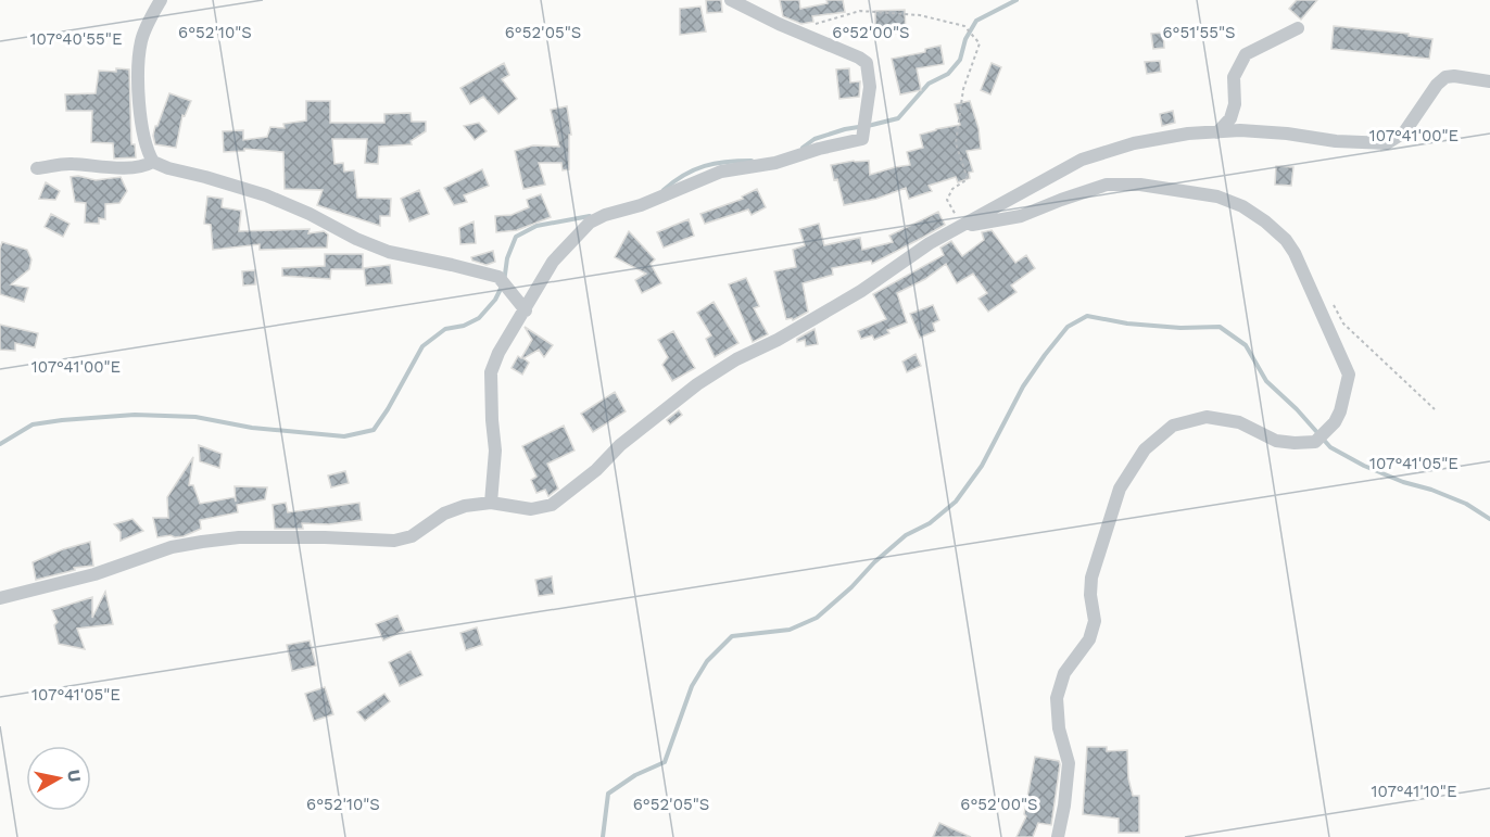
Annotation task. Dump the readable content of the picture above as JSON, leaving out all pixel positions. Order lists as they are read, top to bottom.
{
  "north": "right",
  "coordinates": [
    "6°52'10\"S",
    "6°52'05\"S",
    "6°52'00\"S",
    "6°51'55\"S",
    "107°40'55\"E",
    "107°41'00\"E",
    "107°41'05\"E",
    "107°41'10\"E"
  ]
}
